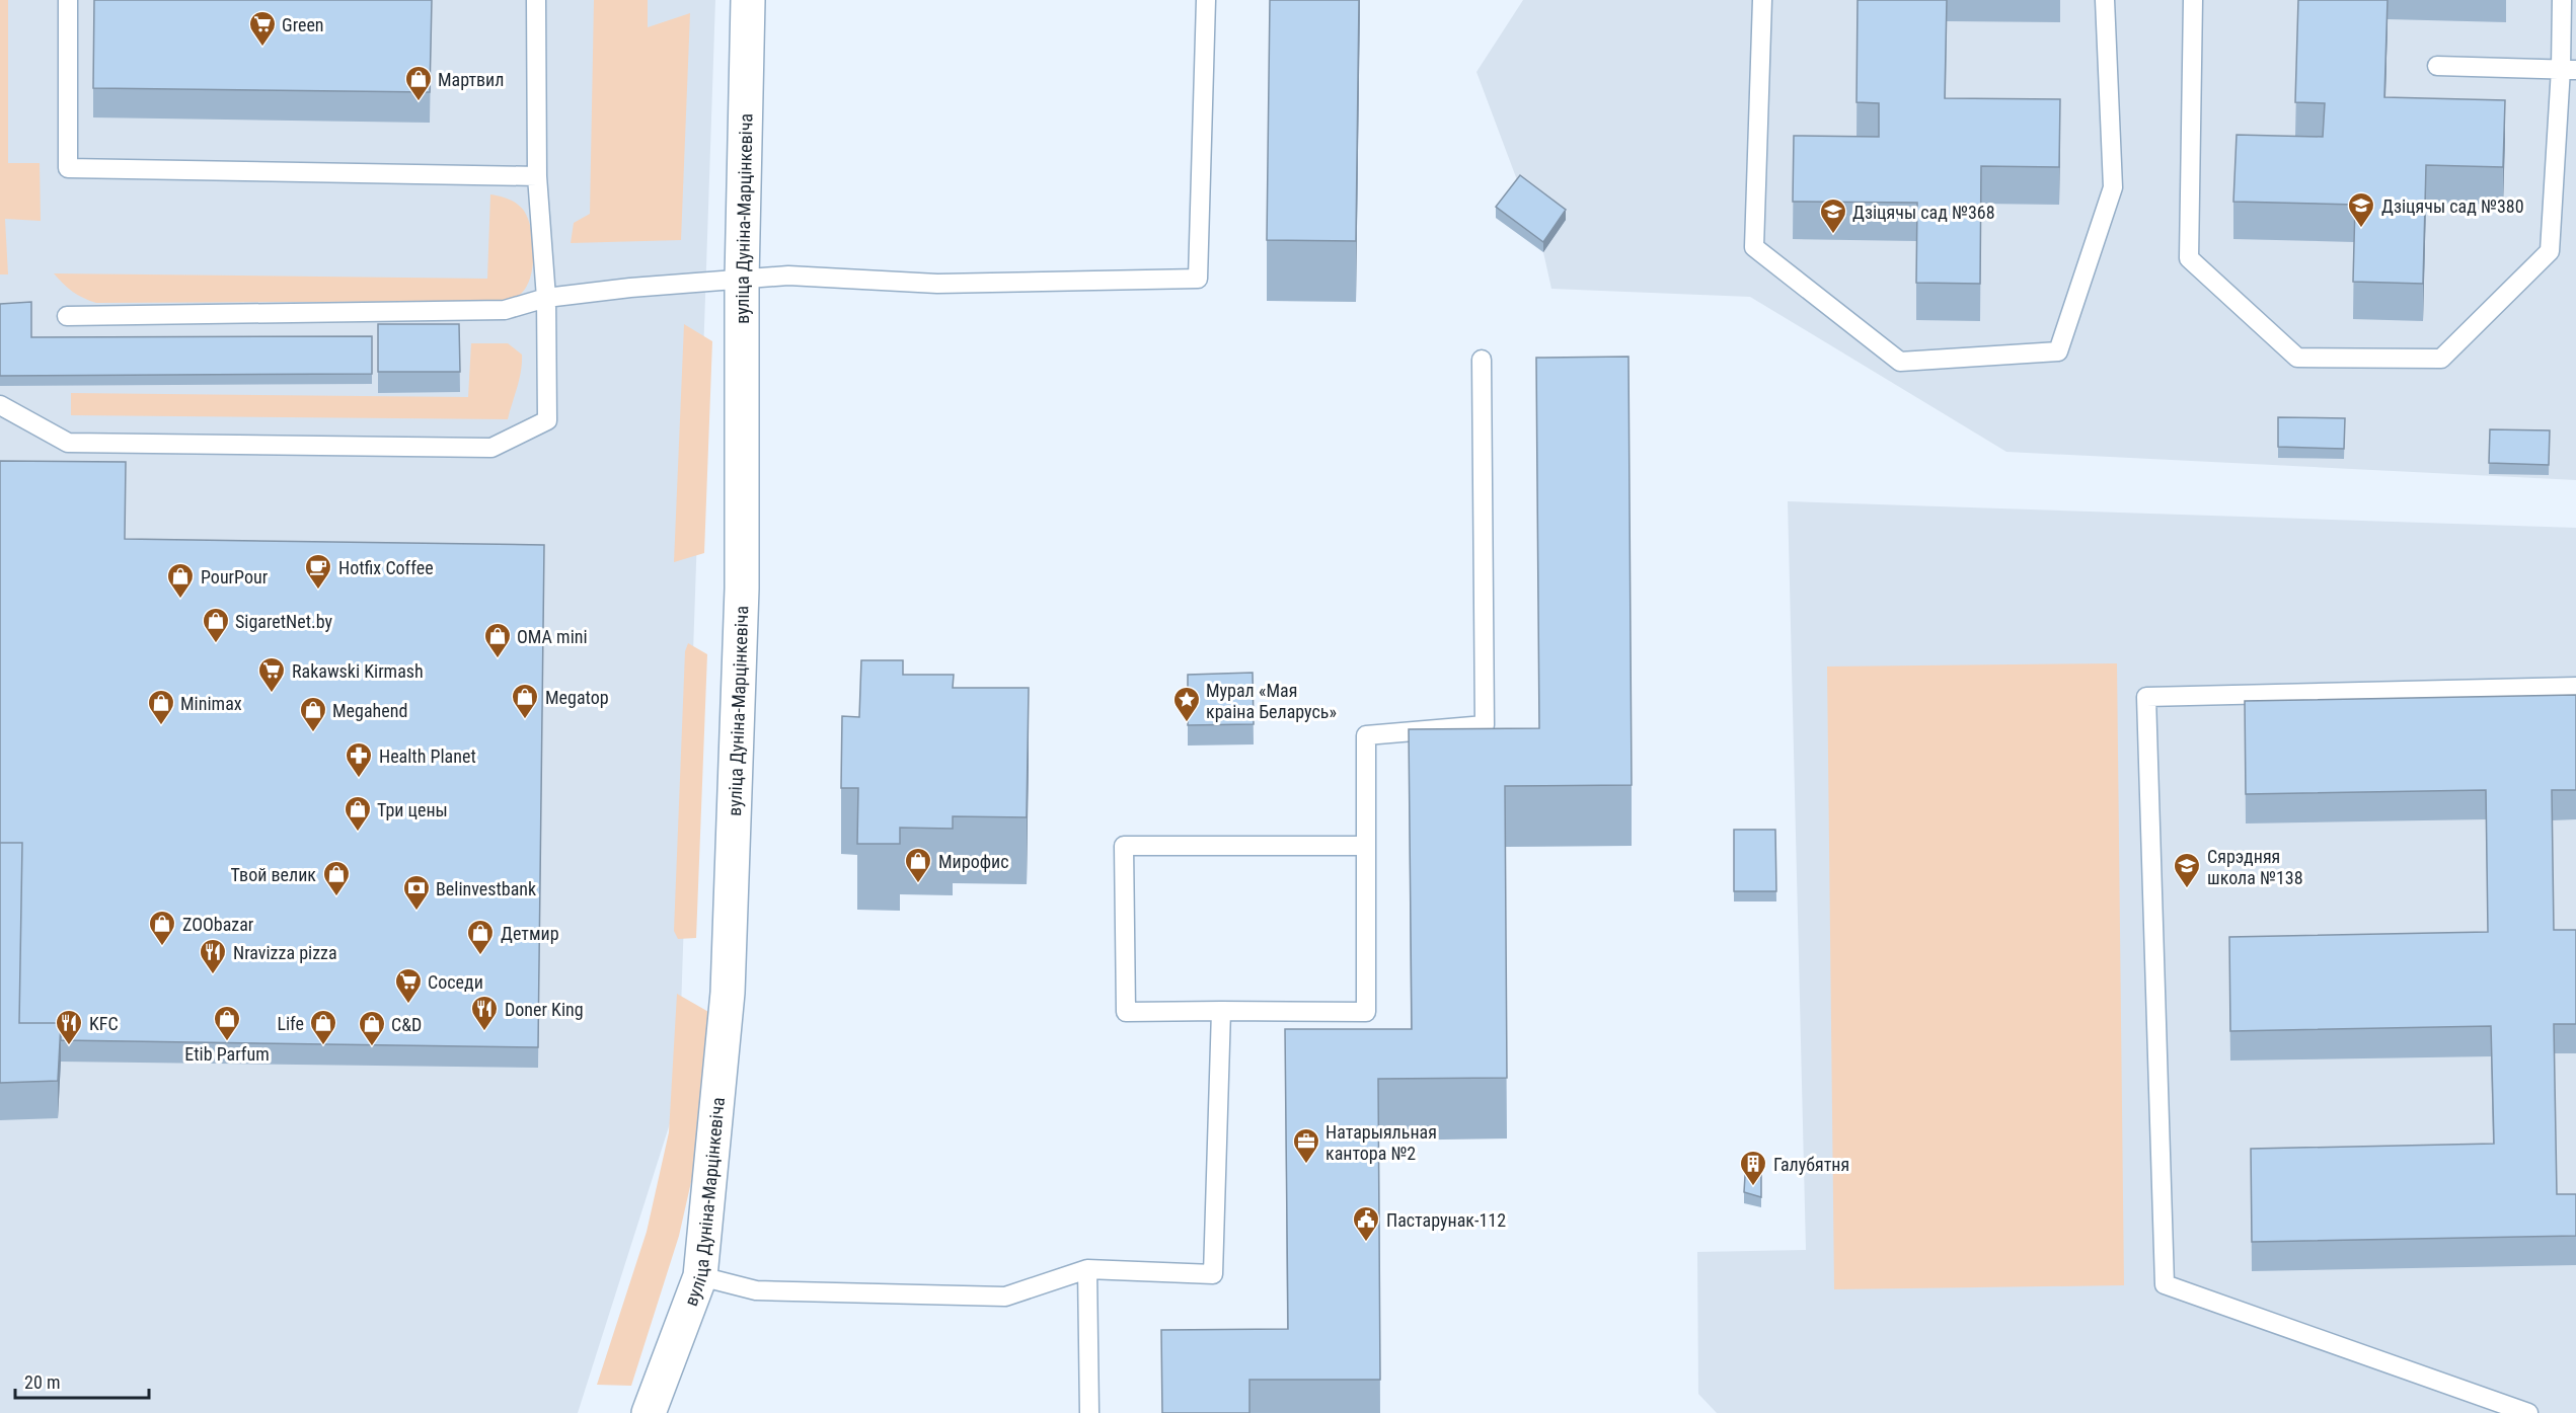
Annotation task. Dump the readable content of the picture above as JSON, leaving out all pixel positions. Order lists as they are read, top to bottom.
{
  "streets": {
    "street": ["вуліца Дуніна-Марцінкевіча"]
  },
  "places": {
    "supermarket": ["Green", "Rakawski Kirmash", "Соседи"],
    "shop": [
      "Мартвил",
      "PourPour",
      "SigaretNet.by",
      "ОМА mini",
      "Megatop",
      "Minimax",
      "Megahend",
      "Три цены",
      "Мирофис",
      "Твой велик",
      "ZOObazar",
      "Детмир",
      "Etib Parfum",
      "Life",
      "C&D"
    ],
    "school or university": ["Дзіцячы сад №380", "Дзіцячы сад №368", "Сярэдняя школа №138"],
    "cafe": ["Hotfix Coffee"],
    "place": ["Мурал «Мая краіна Беларусь»"],
    "pharmacy": ["Health Planet"],
    "bank": ["Belinvestbank"],
    "restaurant": ["Nravizza pizza", "Doner King", "KFC"],
    "office": ["Натарыяльная кантора №2"],
    "building": ["Галубятня"],
    "public building": ["Пастарунак-112"]
  },
  "scale_bar": "20 m"
}
